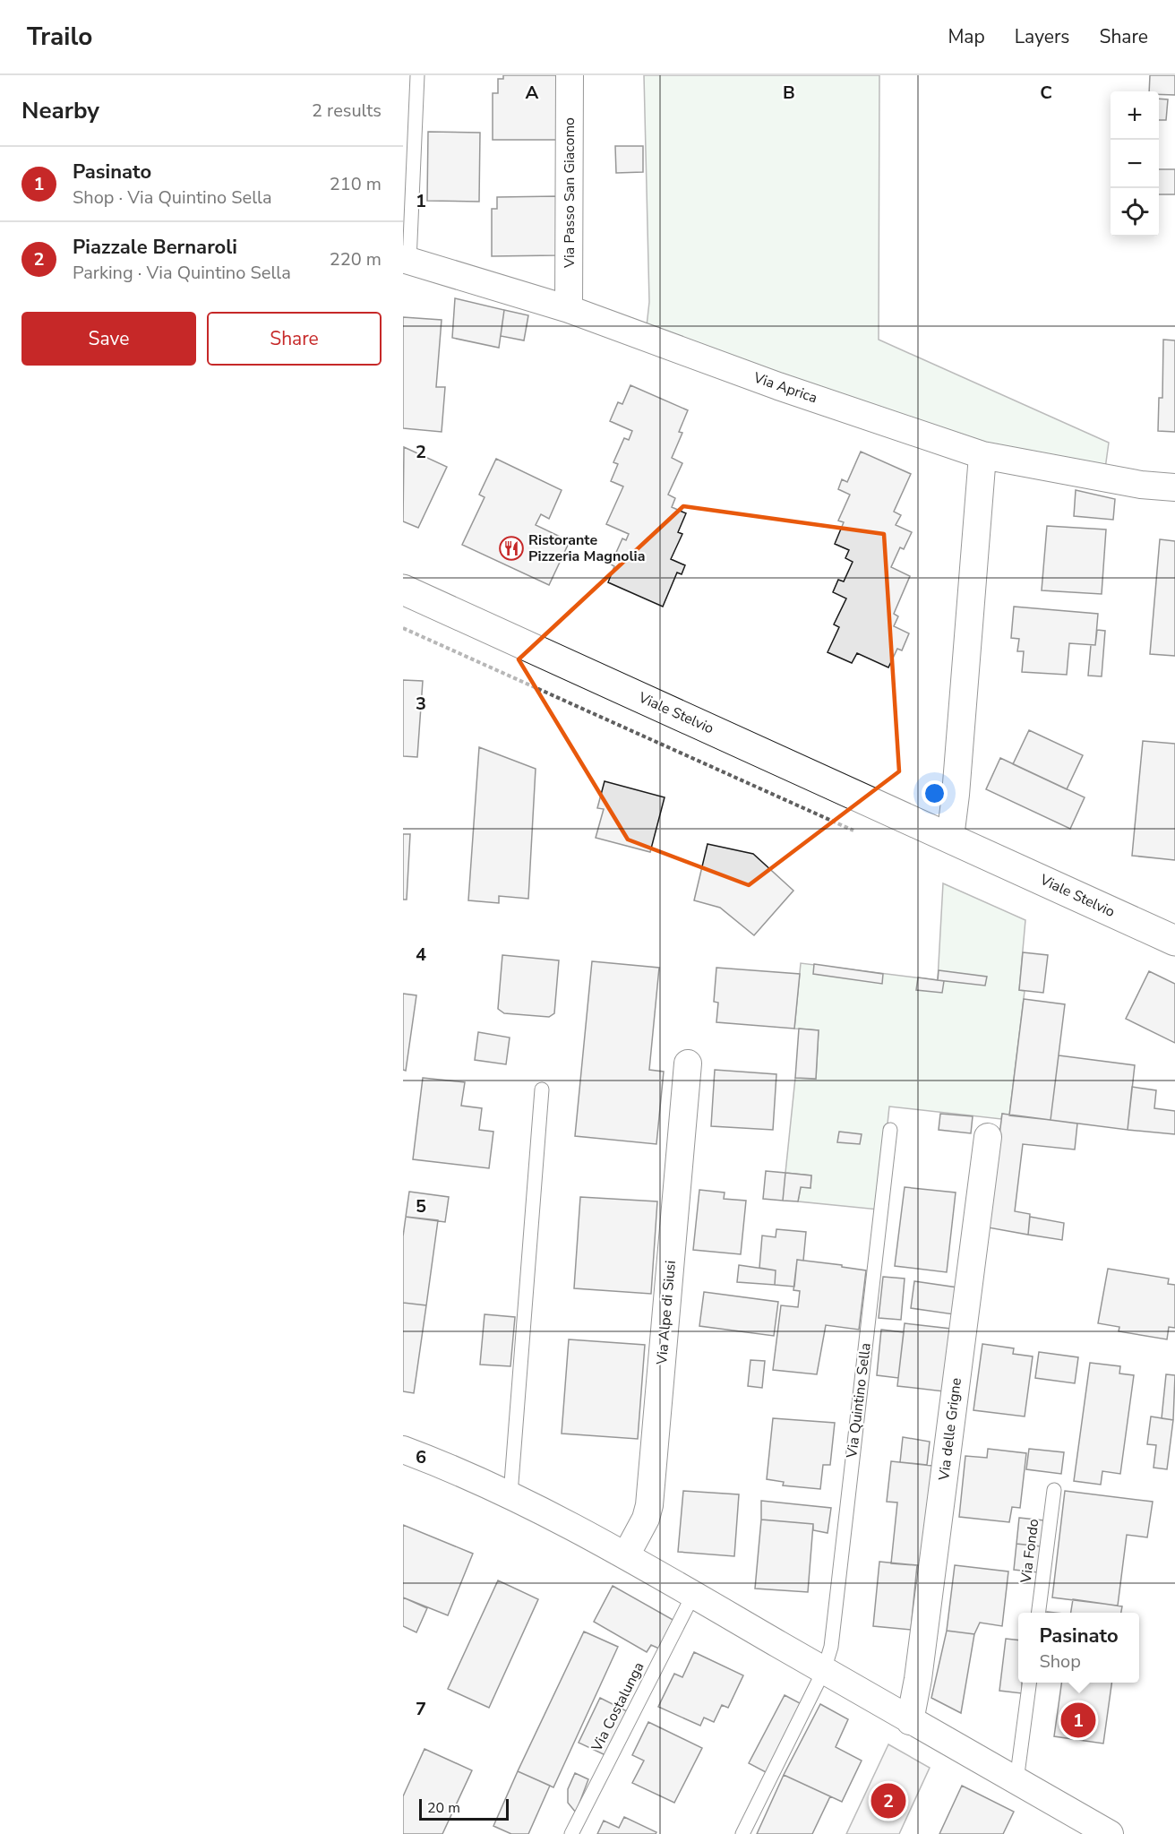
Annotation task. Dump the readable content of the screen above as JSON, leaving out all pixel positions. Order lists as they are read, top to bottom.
{
  "streets": {
    "street": [
      "Via Passo San Giacomo",
      "Via Aprica",
      "Viale Stelvio",
      "Via Alpe di Siusi",
      "Via delle Grigne"
    ],
    "lane": ["Via Quintino Sella", "Via Fondo", "Via Costalunga"]
  },
  "crossings": [
    ["Via Passo San Giacomo", "Via Aprica"]
  ],
  "places": {
    "restaurant": ["Ristorante Pizzeria Magnolia"]
  },
  "scale_bar": "20 m",
  "page": {
    "header": "Trailo",
    "nav": ["Map", "Layers", "Share"],
    "heading": ["Nearby", "2 results"],
    "map_buttons": ["+", "−"],
    "list": [
      {
        "mark": "1",
        "name": "Pasinato",
        "note": "Shop · Via Quintino Sella",
        "value": "210 m"
      },
      {
        "mark": "2",
        "name": "Piazzale Bernaroli",
        "note": "Parking · Via Quintino Sella",
        "value": "220 m"
      }
    ],
    "buttons": ["Save", "Share"],
    "popup": ["Pasinato", "Shop"],
    "pins": ["1", "2"],
    "scale": "20 m"
  },
  "grid": {
    "columns": ["A", "B", "C"],
    "rows": [
      "1",
      "2",
      "3",
      "4",
      "5",
      "6",
      "7"
    ]
  }
}
